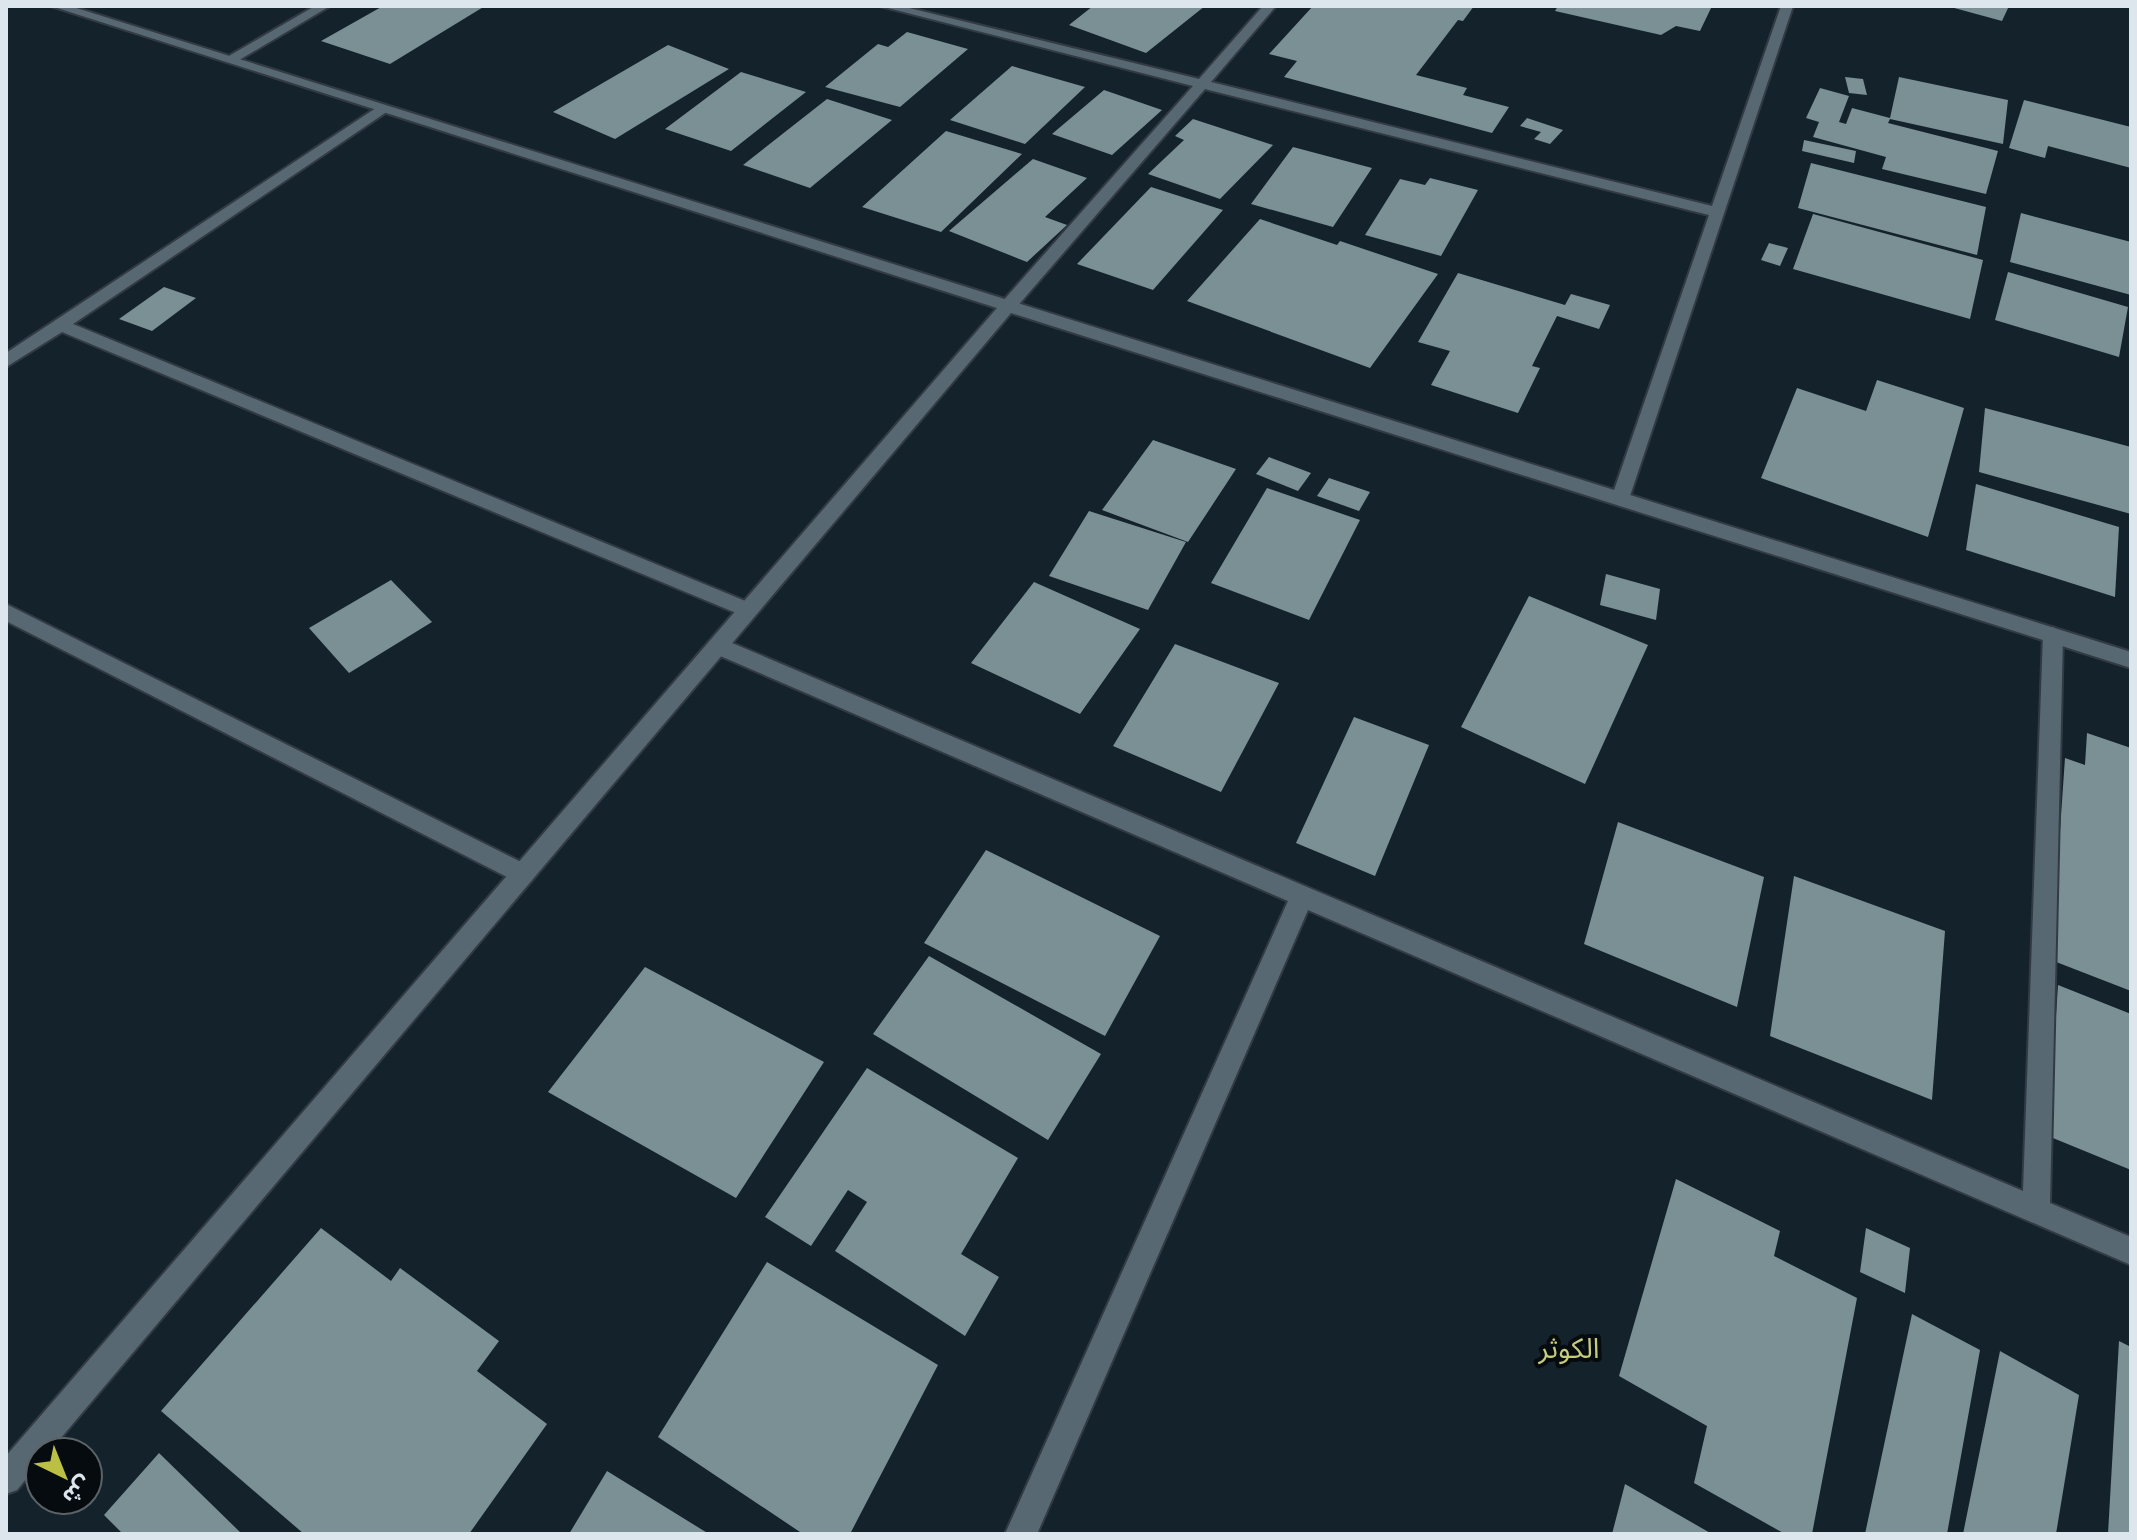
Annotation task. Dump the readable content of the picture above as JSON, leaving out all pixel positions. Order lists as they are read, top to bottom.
{
  "districts": ["الكوثر"],
  "north": "bottom right"
}
